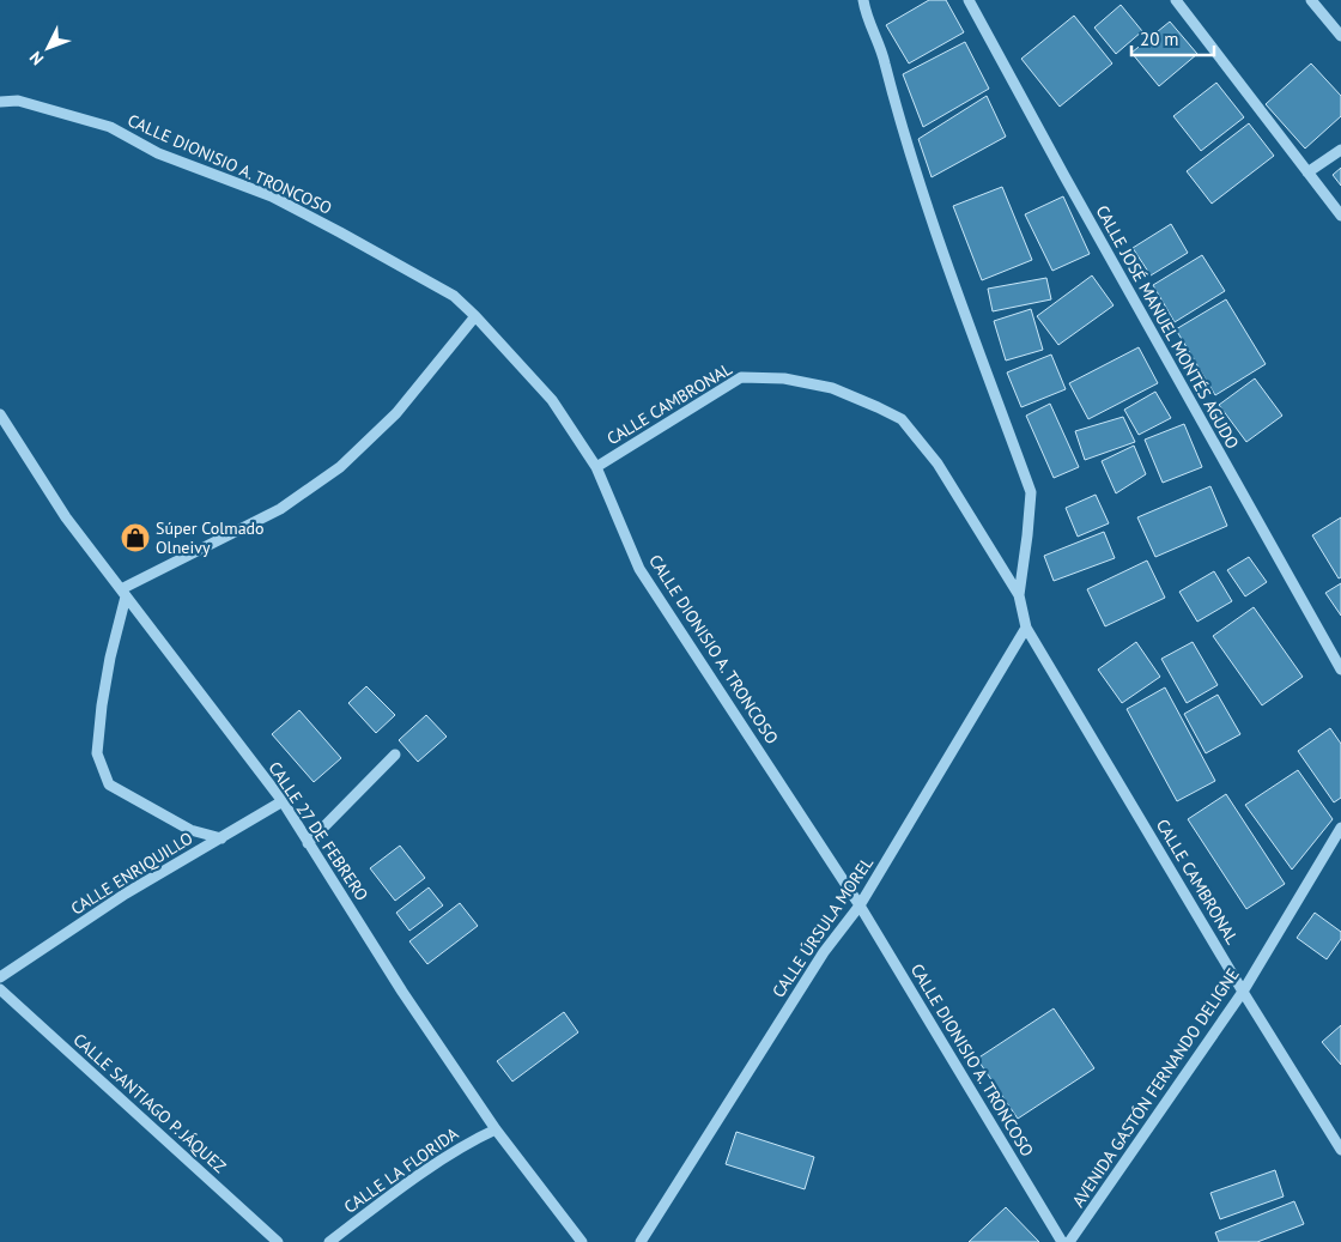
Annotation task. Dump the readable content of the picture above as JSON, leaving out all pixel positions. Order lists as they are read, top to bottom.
{
  "streets": {
    "street": [
      "CALLE DIONISIO A. TRONCOSO",
      "CALLE JOSÉ MANUEL MONTÉS AGUDO",
      "CALLE CAMBRONAL",
      "CALLE 27 DE FEBRERO",
      "CALLE ENRIQUILLO",
      "CALLE ÚRSULA MOREL",
      "AVENIDA GASTÓN FERNANDO DELIGNE",
      "CALLE SANTIAGO P. JÁQUEZ",
      "CALLE LA FLORIDA"
    ]
  },
  "crossings": [
    ["CALLE DIONISIO A. TRONCOSO", "CALLE CAMBRONAL"],
    ["CALLE DIONISIO A. TRONCOSO", "CALLE ÚRSULA MOREL"],
    ["CALLE CAMBRONAL", "CALLE ÚRSULA MOREL"],
    ["CALLE CAMBRONAL", "AVENIDA GASTÓN FERNANDO DELIGNE"],
    ["CALLE 27 DE FEBRERO", "CALLE ENRIQUILLO"],
    ["CALLE 27 DE FEBRERO", "CALLE LA FLORIDA"]
  ],
  "places": {
    "shop": ["Súper Colmado Olneivy"]
  },
  "scale_bar": "20 m",
  "north": "bottom left"
}
